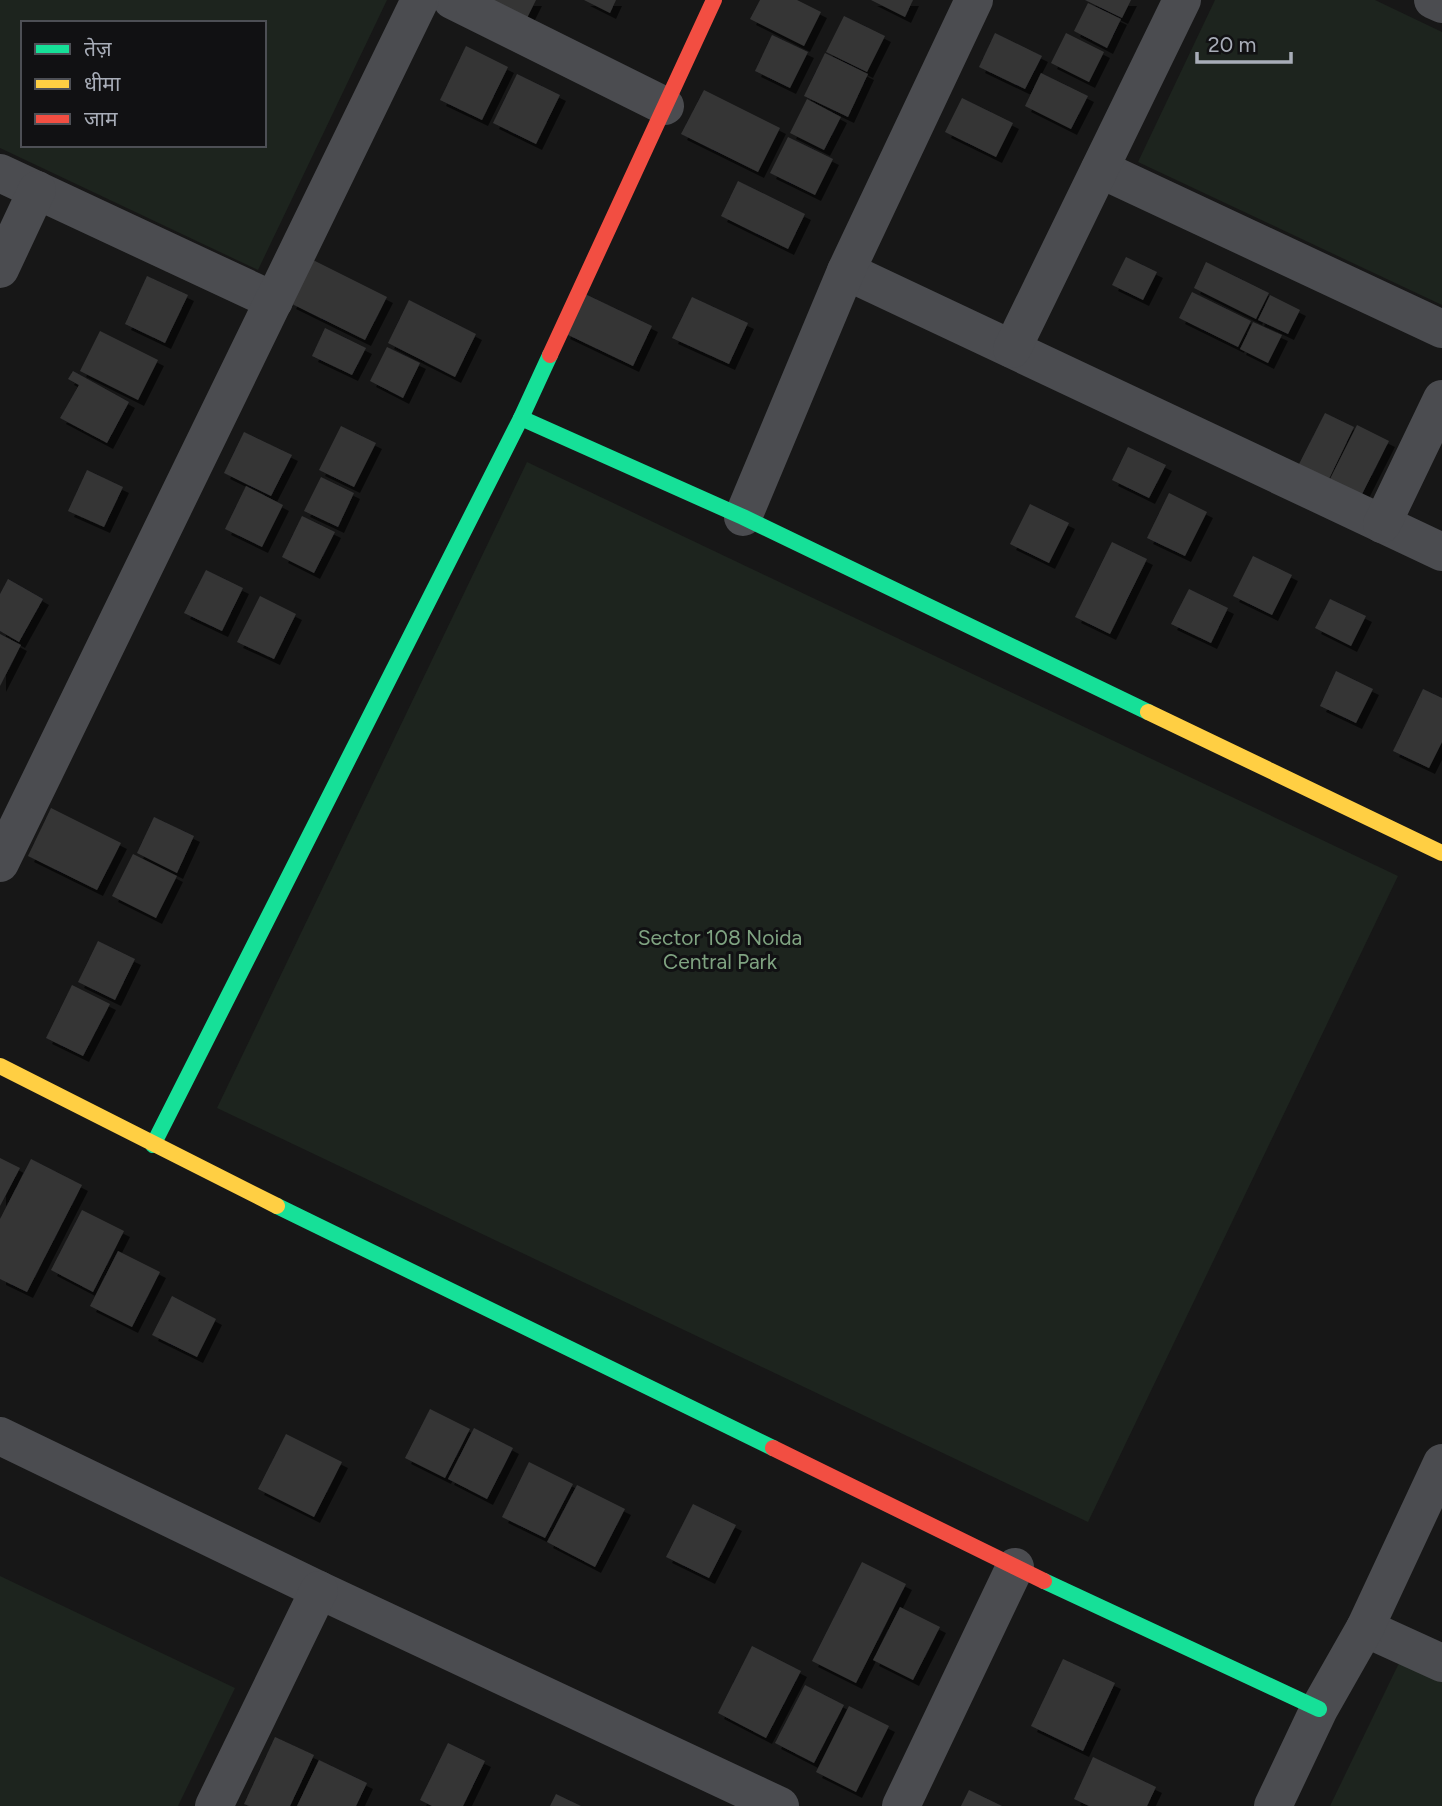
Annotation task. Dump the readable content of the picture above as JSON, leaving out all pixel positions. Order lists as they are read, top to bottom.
{
  "parks": ["Sector 108 Noida Central Park"],
  "legend": ["तेज़", "धीमा", "जाम"],
  "scale_bar": "20 m"
}
